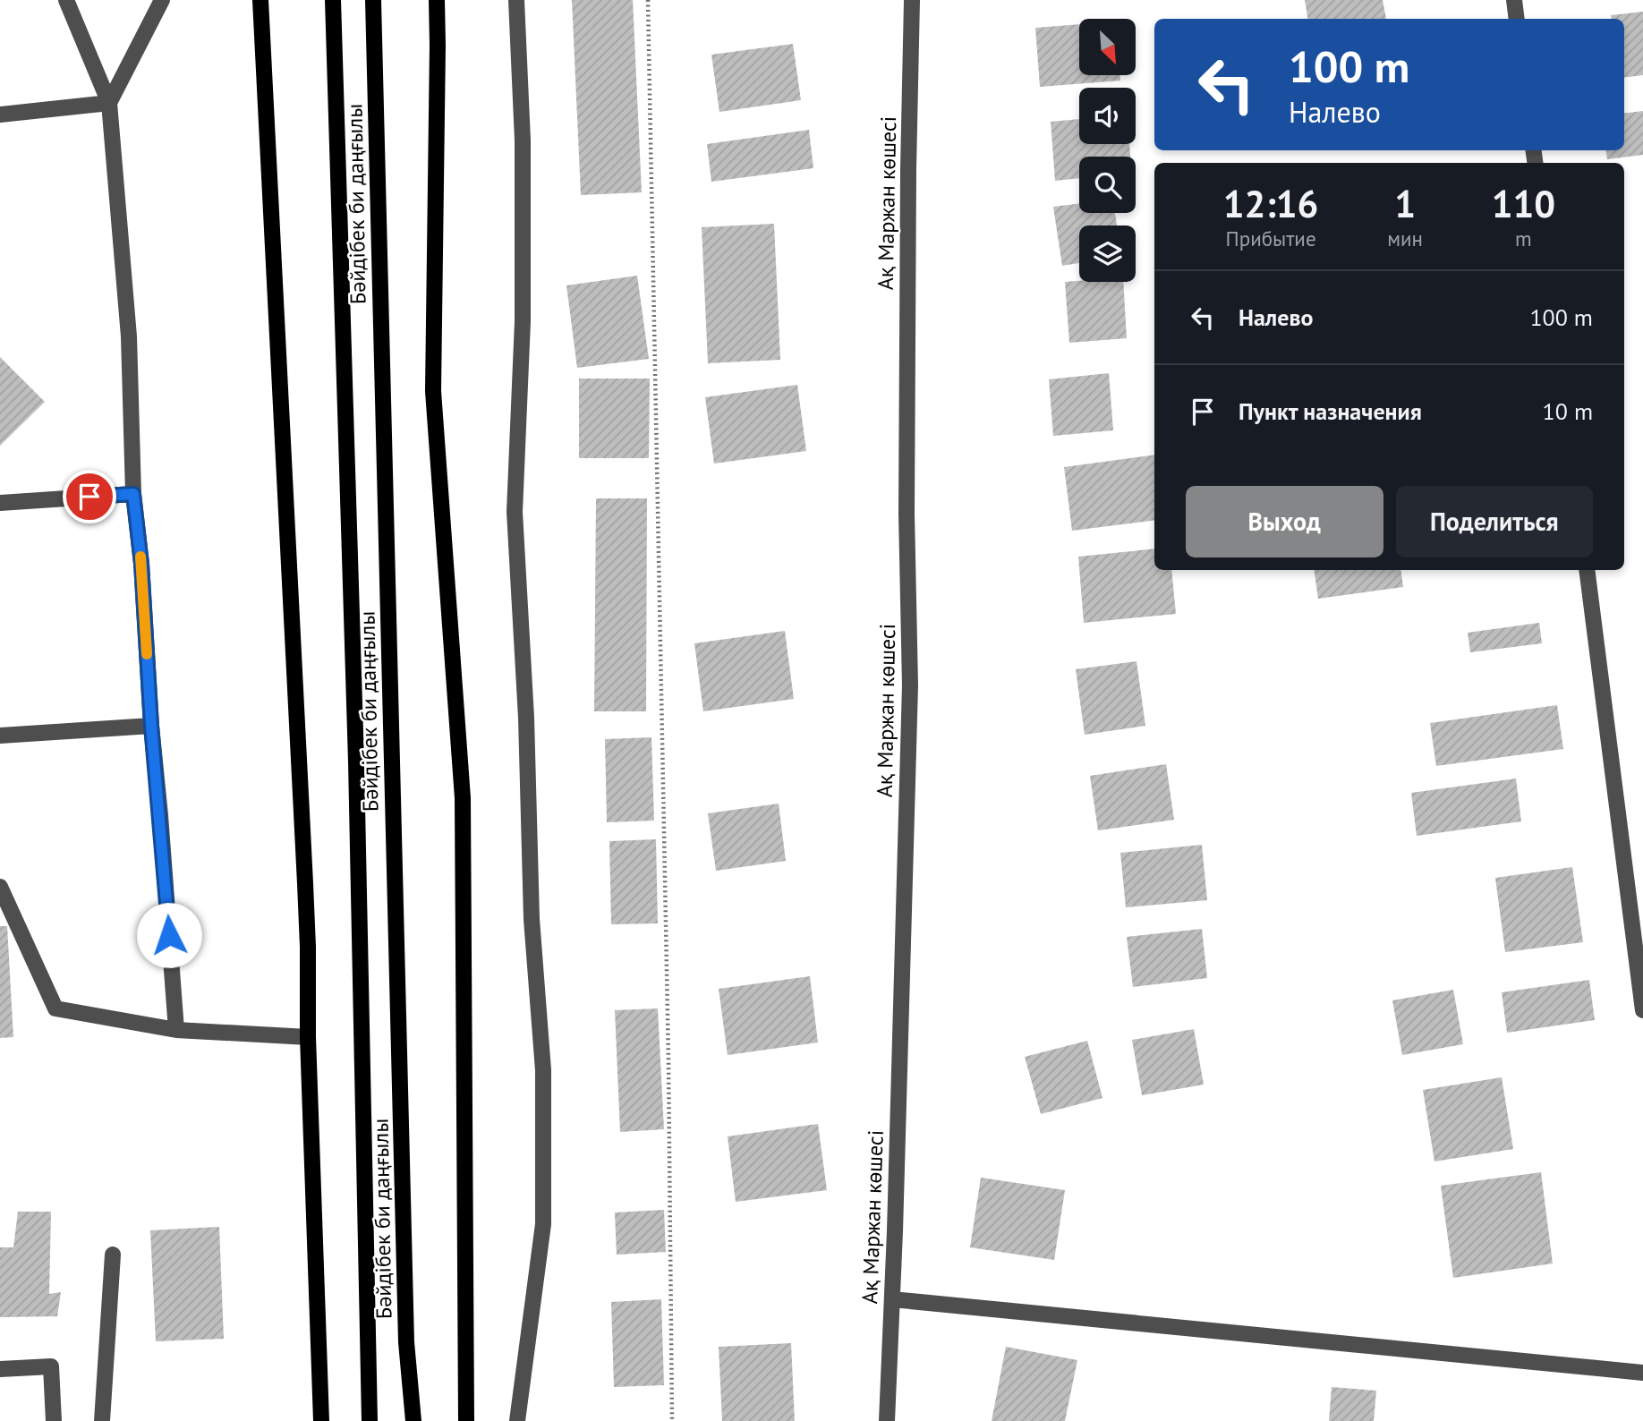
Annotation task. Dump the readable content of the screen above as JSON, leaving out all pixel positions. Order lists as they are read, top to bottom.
{
  "streets": {
    "main road": ["Бәйдібек би даңғылы"],
    "street": ["Ақ Маржан көшесі"]
  },
  "north": "bottom right",
  "page": {
    "turn": ["100 m", "Налево"],
    "eta": [
      "12:16",
      "Прибытие",
      "1",
      "мин",
      "110",
      "m"
    ],
    "list": [
      {
        "name": "Налево",
        "value": "100 m"
      },
      {
        "name": "Пункт назначения",
        "value": "10 m"
      }
    ],
    "buttons": ["Выход", "Поделиться"]
  }
}
